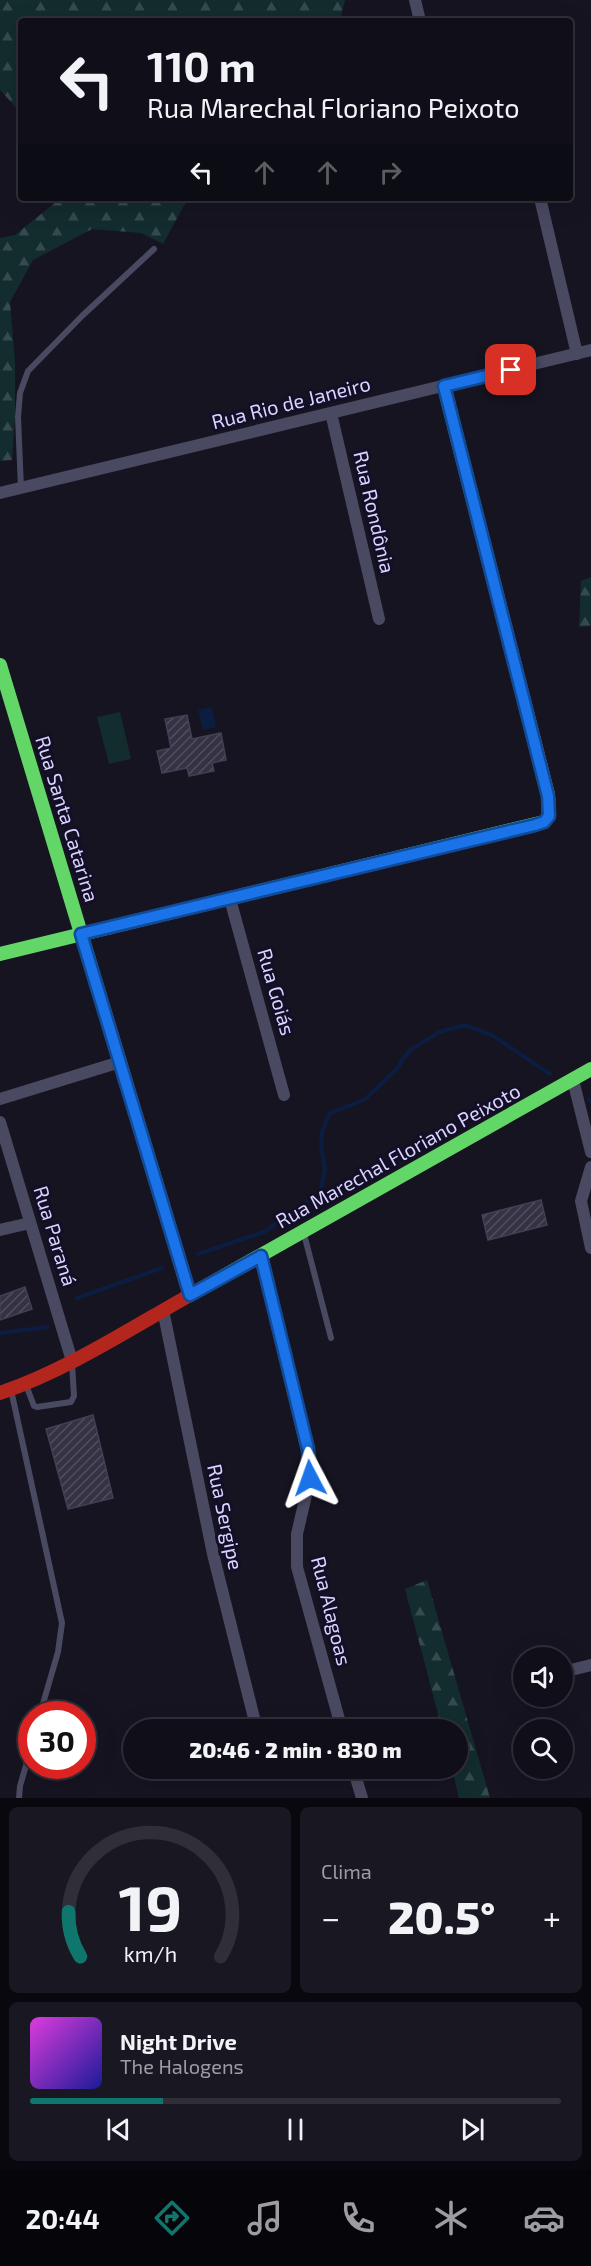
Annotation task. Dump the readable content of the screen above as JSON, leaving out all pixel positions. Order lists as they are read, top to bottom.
{
  "streets": {
    "street": [
      "Rua Rio de Janeiro",
      "Rua Rondônia",
      "Rua Santa Catarina",
      "Rua Goiás",
      "Rua Marechal Floriano Peixoto",
      "Rua Paraná",
      "Rua Sergipe",
      "Rua Alagoas"
    ]
  },
  "crossings": [
    ["Rua Rio de Janeiro", "Rua Rondônia"],
    ["Rua Santa Catarina", "Rua Marechal Floriano Peixoto"],
    ["Rua Marechal Floriano Peixoto", "Rua Paraná"],
    ["Rua Marechal Floriano Peixoto", "Rua Sergipe"],
    ["Rua Marechal Floriano Peixoto", "Rua Alagoas"]
  ],
  "page": {
    "turn": ["110 m", "Rua Marechal Floriano Peixoto"],
    "limit": "30",
    "trip": "20:46 · 2 min · 830 m",
    "tile": "Clima",
    "heat": ["−", "20.5°", "+"],
    "song": ["Night Drive", "The Halogens"],
    "tabs": "20:44",
    "gauge": ["19", "km/h"]
  }
}
